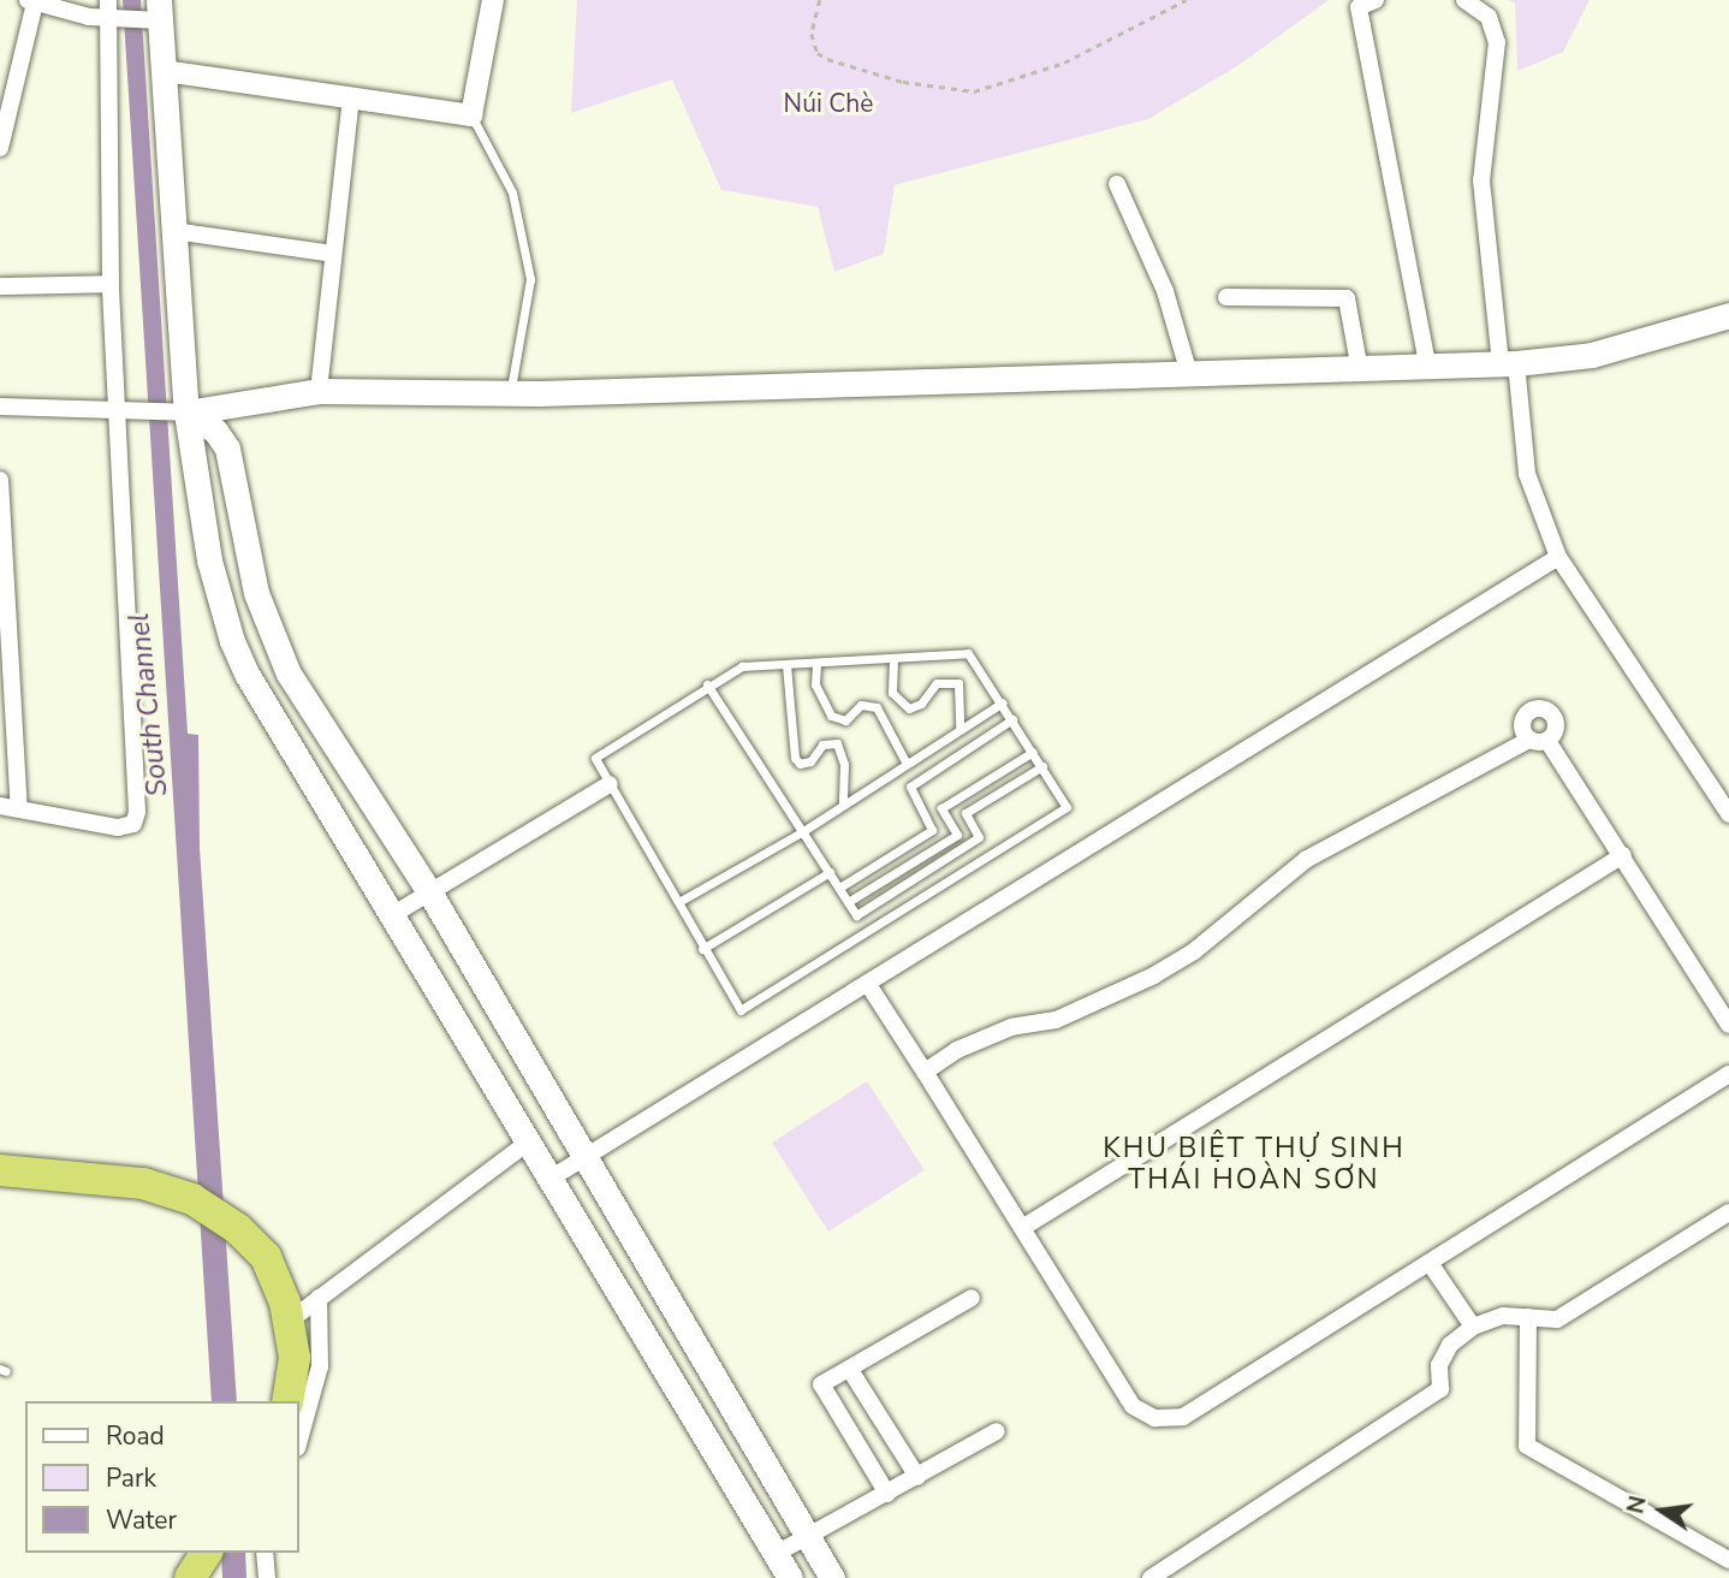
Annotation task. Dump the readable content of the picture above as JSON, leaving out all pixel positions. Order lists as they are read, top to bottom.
{
  "districts": ["KHU BIỆT THỰ SINH THÁI HOÀN SƠN"],
  "water": ["South Channel"],
  "parks": ["Núi Chè"],
  "legend": ["Road", "Park", "Water"],
  "north": "left"
}
